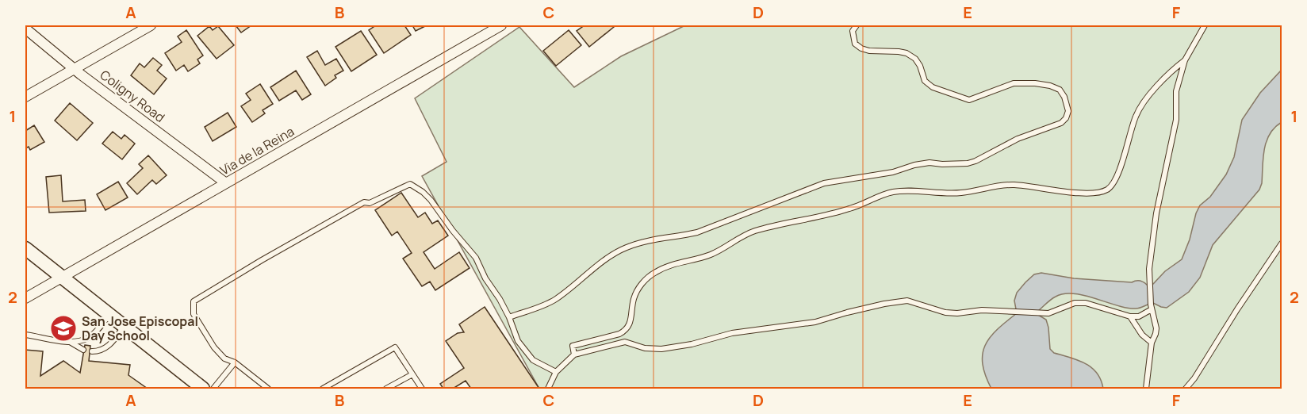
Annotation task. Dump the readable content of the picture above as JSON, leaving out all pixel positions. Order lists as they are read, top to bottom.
{
  "streets": {
    "street": ["Coligny Road", "Via de la Reina"]
  },
  "crossings": [
    ["Coligny Road", "Via de la Reina"]
  ],
  "places": {
    "school or university": ["San Jose Episcopal Day School"]
  },
  "grid": {
    "columns": [
      "A",
      "B",
      "C",
      "D",
      "E",
      "F"
    ],
    "rows": ["1", "2"]
  }
}
